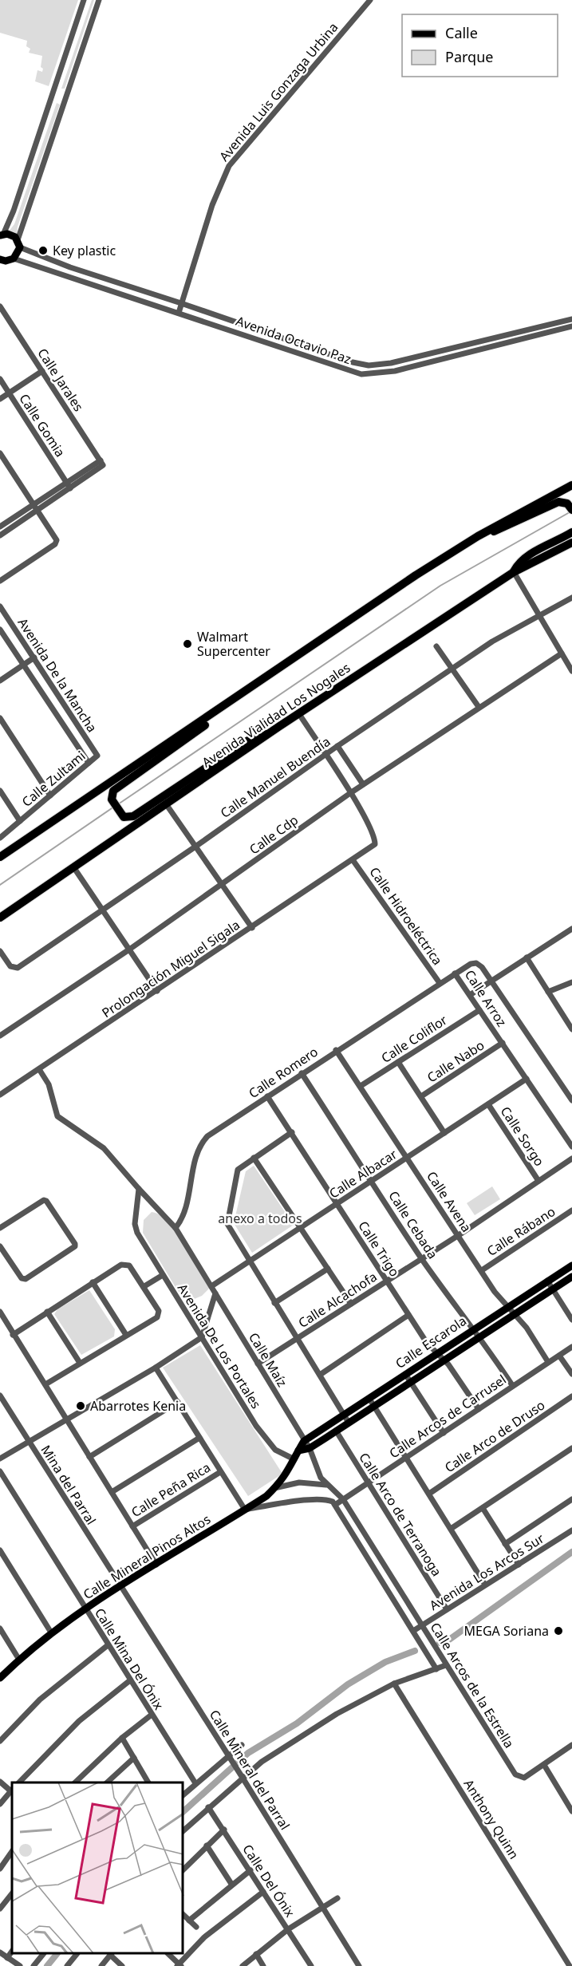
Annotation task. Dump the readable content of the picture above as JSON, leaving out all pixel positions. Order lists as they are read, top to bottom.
{
  "streets": {
    "highway": ["Avenida Vialidad Los Nogales"],
    "main road": ["Calle Escarola", "Calle Mineral Pinos Altos"],
    "street": [
      "Avenida Luis Gonzaga Urbina",
      "Avenida Octavio Paz",
      "Calle Jarales",
      "Calle Gomia",
      "Avenida De la Mancha",
      "Calle Manuel Buendía",
      "Calle Zultami",
      "Calle Cdp",
      "Calle Hidroeléctrica",
      "Prolongación Miguel Sigala",
      "Calle Arroz",
      "Calle Coliflor",
      "Calle Nabo",
      "Calle Romero",
      "Calle Sorgo",
      "Calle Albacar",
      "Calle Avena",
      "Calle Cebada",
      "Calle Rábano",
      "Calle Trigo",
      "Calle Alcachofa",
      "Avenida De Los Portales",
      "Calle Maíz",
      "Calle Arcos de Carrusel",
      "Calle Arco de Druso",
      "Mina del Parral",
      "Calle Peña Rica",
      "Calle Arco de Terranoga",
      "Avenida Los Arcos Sur",
      "Calle Mina Del Ónix",
      "Calle Arcos de la Estrella",
      "Calle Mineral del Parral",
      "Anthony Quinn",
      "Calle Del Ónix"
    ]
  },
  "crossings": [
    ["Avenida Luis Gonzaga Urbina", "Avenida Octavio Paz"],
    ["Avenida De la Mancha", "Calle Zultami"],
    ["Avenida Vialidad Los Nogales", "Prolongación Miguel Sigala"],
    ["Calle Manuel Buendía", "Prolongación Miguel Sigala"],
    ["Calle Cdp", "Prolongación Miguel Sigala"],
    ["Calle Hidroeléctrica", "Prolongación Miguel Sigala"],
    ["Calle Hidroeléctrica", "Calle Romero"],
    ["Prolongación Miguel Sigala", "Calle Maíz"],
    ["Calle Arroz", "Calle Coliflor"],
    ["Calle Arroz", "Calle Nabo"],
    ["Calle Arroz", "Calle Romero"],
    ["Calle Arroz", "Calle Albacar"],
    ["Calle Coliflor", "Calle Avena"],
    ["Calle Romero", "Calle Avena"],
    ["Calle Romero", "Calle Cebada"],
    ["Calle Romero", "Calle Trigo"],
    ["Calle Romero", "Calle Maíz"],
    ["Calle Sorgo", "Calle Albacar"],
    ["Calle Sorgo", "Calle Alcachofa"],
    ["Calle Albacar", "Calle Avena"],
    ["Calle Albacar", "Calle Cebada"],
    ["Calle Albacar", "Calle Trigo"],
    ["Calle Albacar", "Calle Maíz"],
    ["Calle Avena", "Calle Rábano"],
    ["Calle Avena", "Calle Alcachofa"],
    ["Calle Avena", "Calle Escarola"],
    ["Calle Avena", "Calle Arcos de Carrusel"],
    ["Calle Cebada", "Calle Alcachofa"],
    ["Calle Cebada", "Calle Escarola"],
    ["Calle Cebada", "Calle Arcos de Carrusel"],
    ["Calle Trigo", "Calle Alcachofa"],
    ["Calle Trigo", "Calle Escarola"],
    ["Calle Trigo", "Calle Arcos de Carrusel"],
    ["Calle Alcachofa", "Calle Maíz"],
    ["Calle Escarola", "Calle Maíz"],
    ["Calle Escarola", "Calle Arco de Terranoga"],
    ["Calle Escarola", "Calle Mineral Pinos Altos"],
    ["Avenida De Los Portales", "Calle Maíz"],
    ["Avenida De Los Portales", "Calle Mineral Pinos Altos"],
    ["Calle Maíz", "Calle Arcos de Carrusel"],
    ["Calle Maíz", "Calle Mineral Pinos Altos"],
    ["Calle Maíz", "Calle Arcos de la Estrella"],
    ["Calle Arcos de Carrusel", "Calle Arco de Terranoga"],
    ["Calle Arcos de Carrusel", "Calle Arcos de la Estrella"],
    ["Mina del Parral", "Calle Mineral Pinos Altos"],
    ["Mina del Parral", "Calle Mineral del Parral"],
    ["Calle Arco de Terranoga", "Avenida Los Arcos Sur"],
    ["Calle Mineral Pinos Altos", "Calle Mina Del Ónix"],
    ["Calle Mineral Pinos Altos", "Calle Mineral del Parral"],
    ["Avenida Los Arcos Sur", "Calle Arcos de la Estrella"]
  ],
  "parks": ["anexo a todos"],
  "places": [
    "Key plastic",
    "Walmart Supercenter",
    "Abarrotes Kenia",
    "MEGA Soriana"
  ],
  "legend": ["Calle", "Parque"]
}
